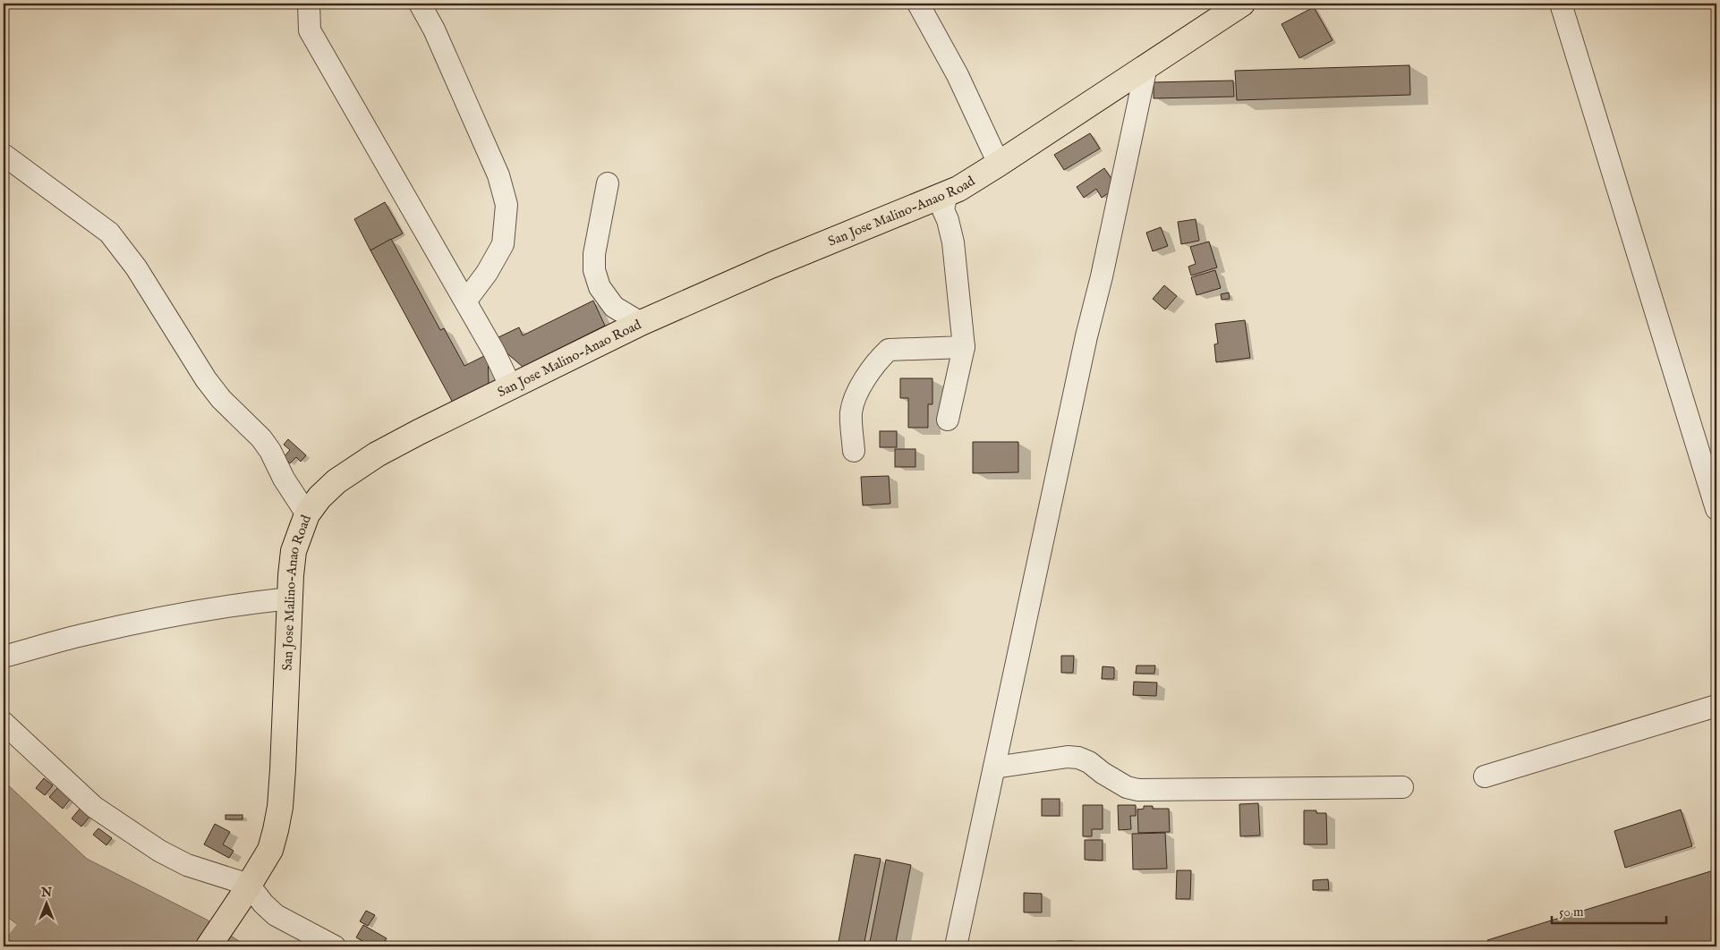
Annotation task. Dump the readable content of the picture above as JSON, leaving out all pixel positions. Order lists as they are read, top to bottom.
{
  "streets": {
    "main road": ["San Jose Malino-Anao Road"]
  },
  "scale_bar": "50 m",
  "north": "top"
}
